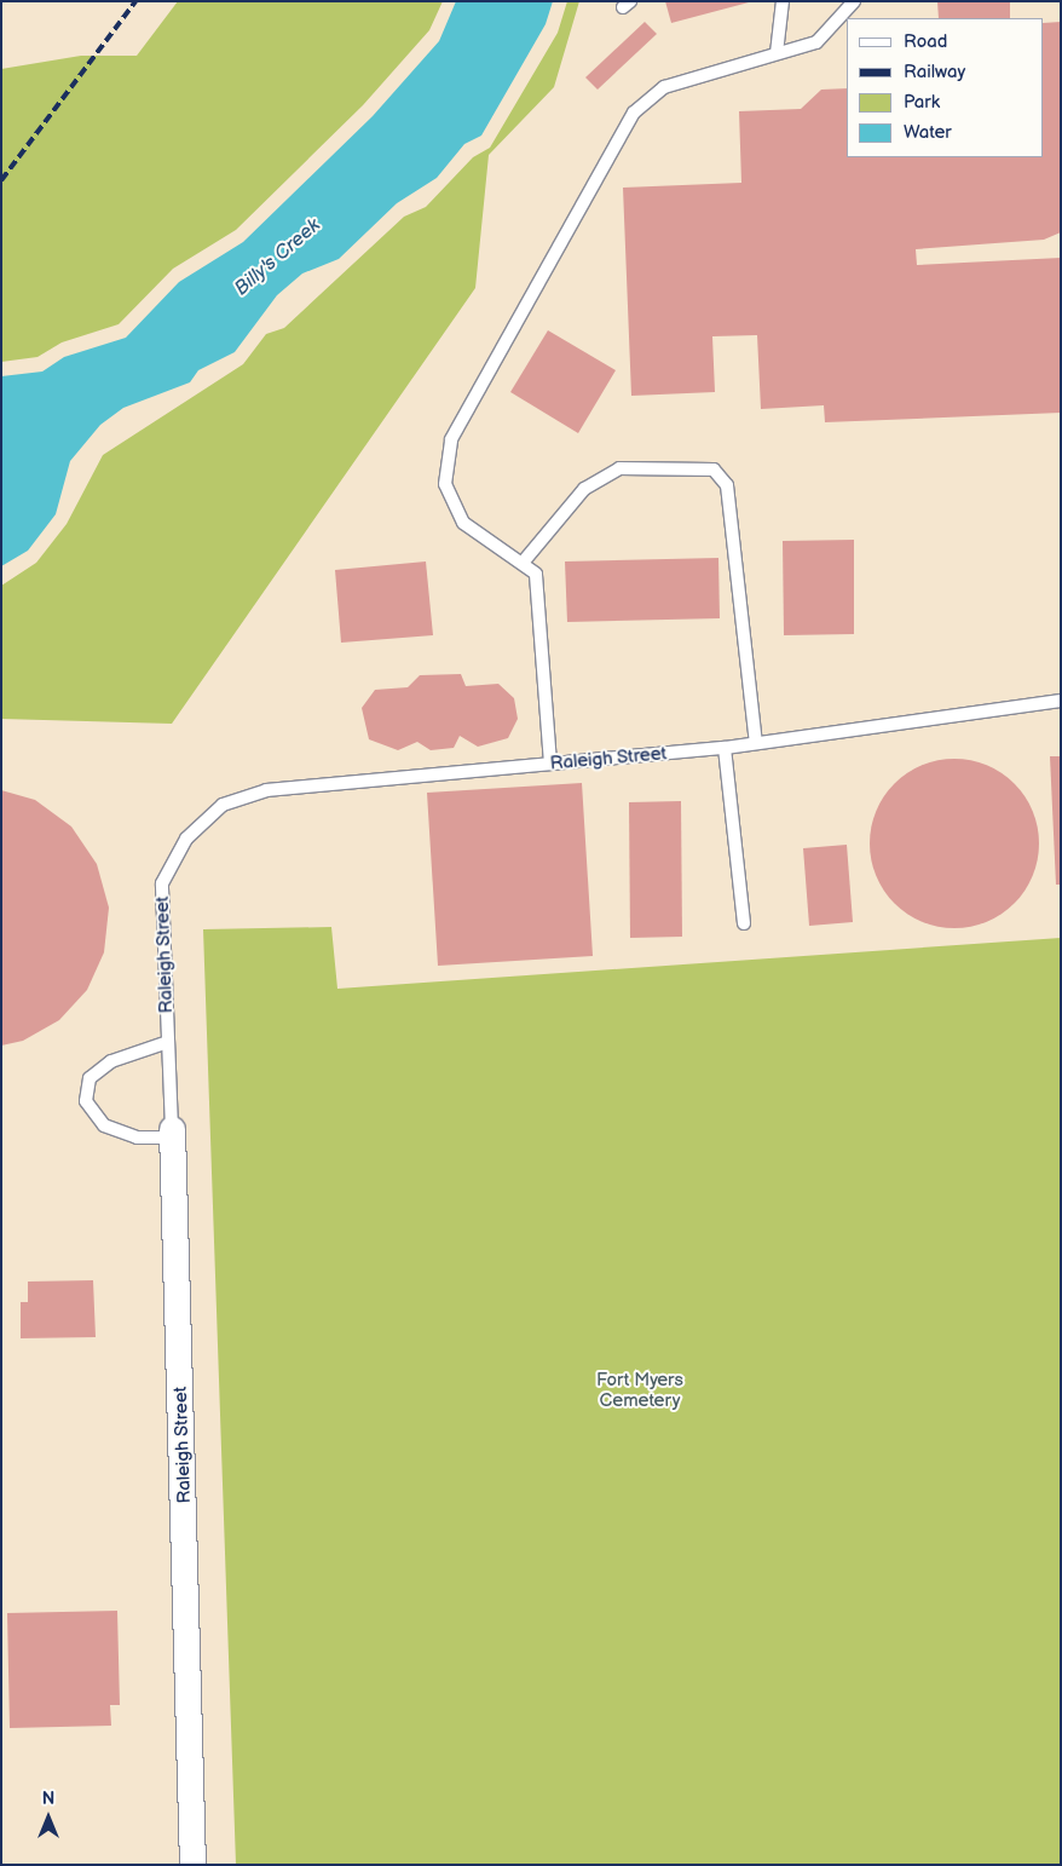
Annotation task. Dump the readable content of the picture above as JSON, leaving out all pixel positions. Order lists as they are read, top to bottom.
{
  "streets": {
    "street": ["Raleigh Street"]
  },
  "water": ["Billy's Creek"],
  "parks": ["Fort Myers Cemetery"],
  "legend": [
    "Road",
    "Railway",
    "Park",
    "Water"
  ],
  "north": "top"
}
